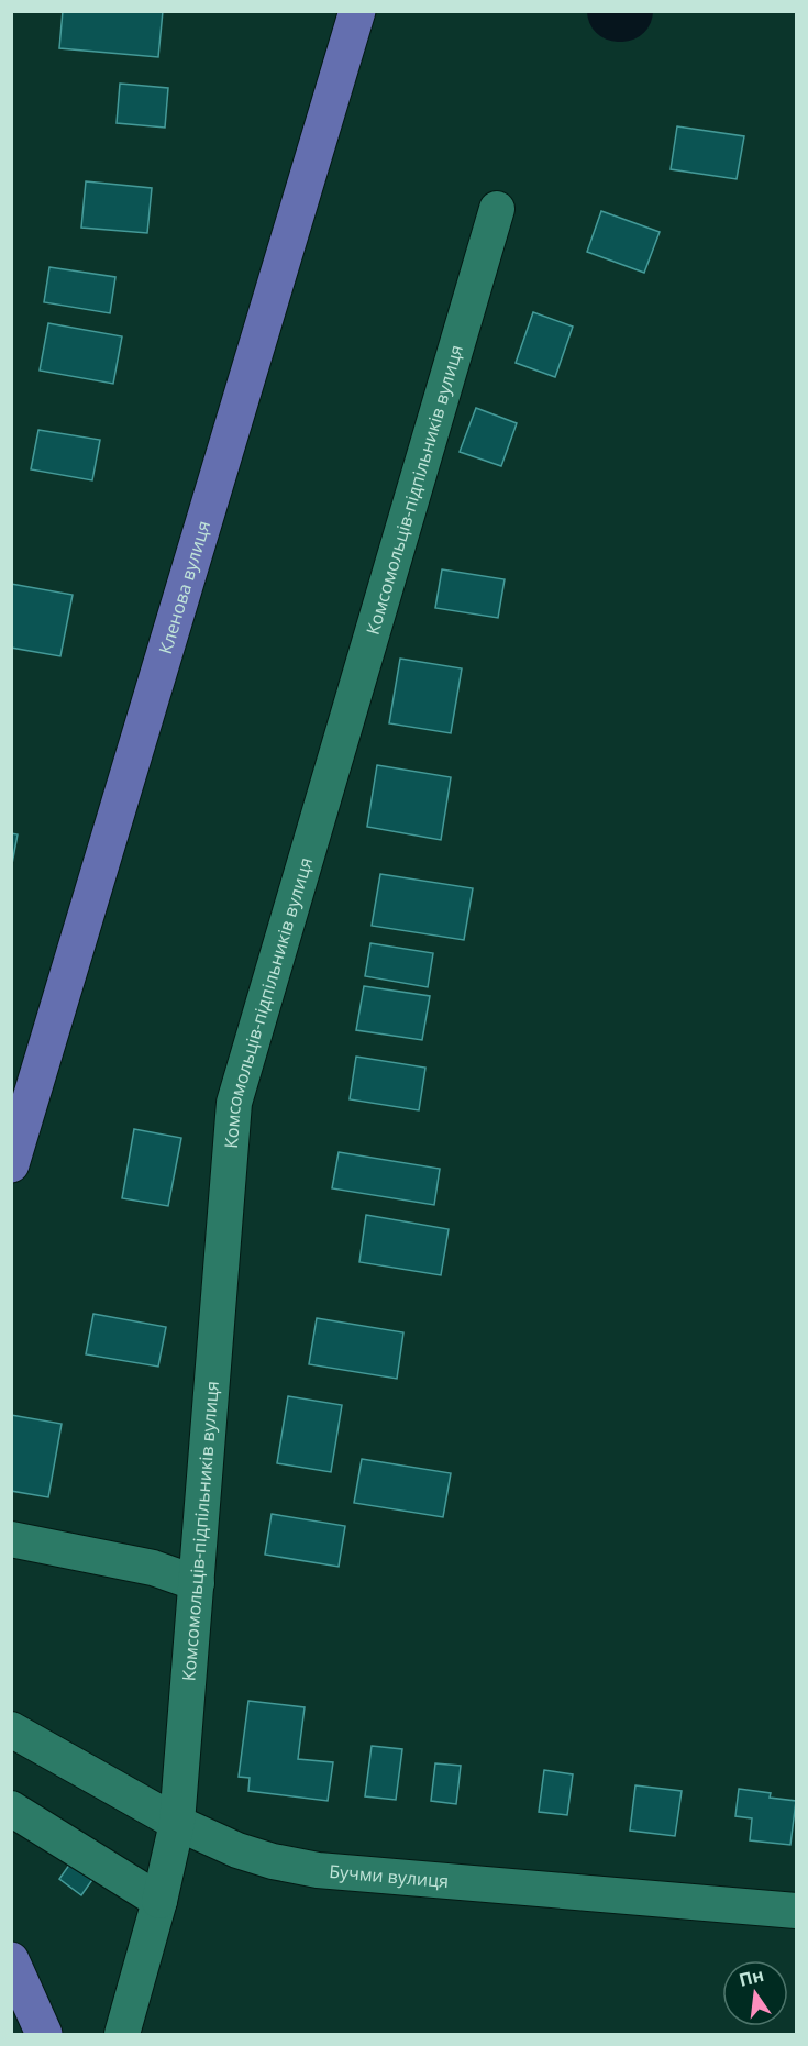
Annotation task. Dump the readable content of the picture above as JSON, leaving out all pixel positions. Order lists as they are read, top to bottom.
{
  "streets": {
    "main road": ["Кленова вулиця"],
    "street": ["Комсомольців-підпільників вулиця", "Бучми вулиця"]
  },
  "crossings": [
    ["Комсомольців-підпільників вулиця", "Бучми вулиця"]
  ],
  "north": "top"
}
